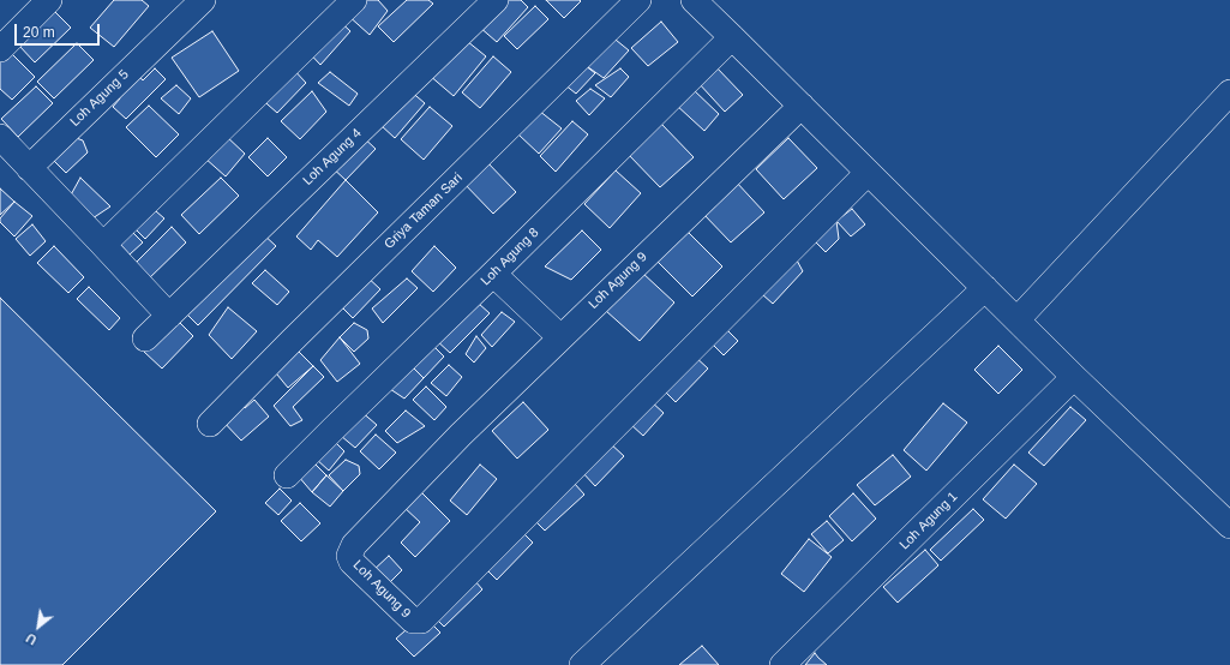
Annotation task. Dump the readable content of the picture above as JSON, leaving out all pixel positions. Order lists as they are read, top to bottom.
{
  "streets": {
    "street": [
      "Loh Agung 5",
      "Loh Agung 4",
      "Griya Taman Sari",
      "Loh Agung 8",
      "Loh Agung 9",
      "Loh Agung 1"
    ]
  },
  "scale_bar": "20 m",
  "north": "bottom left"
}
